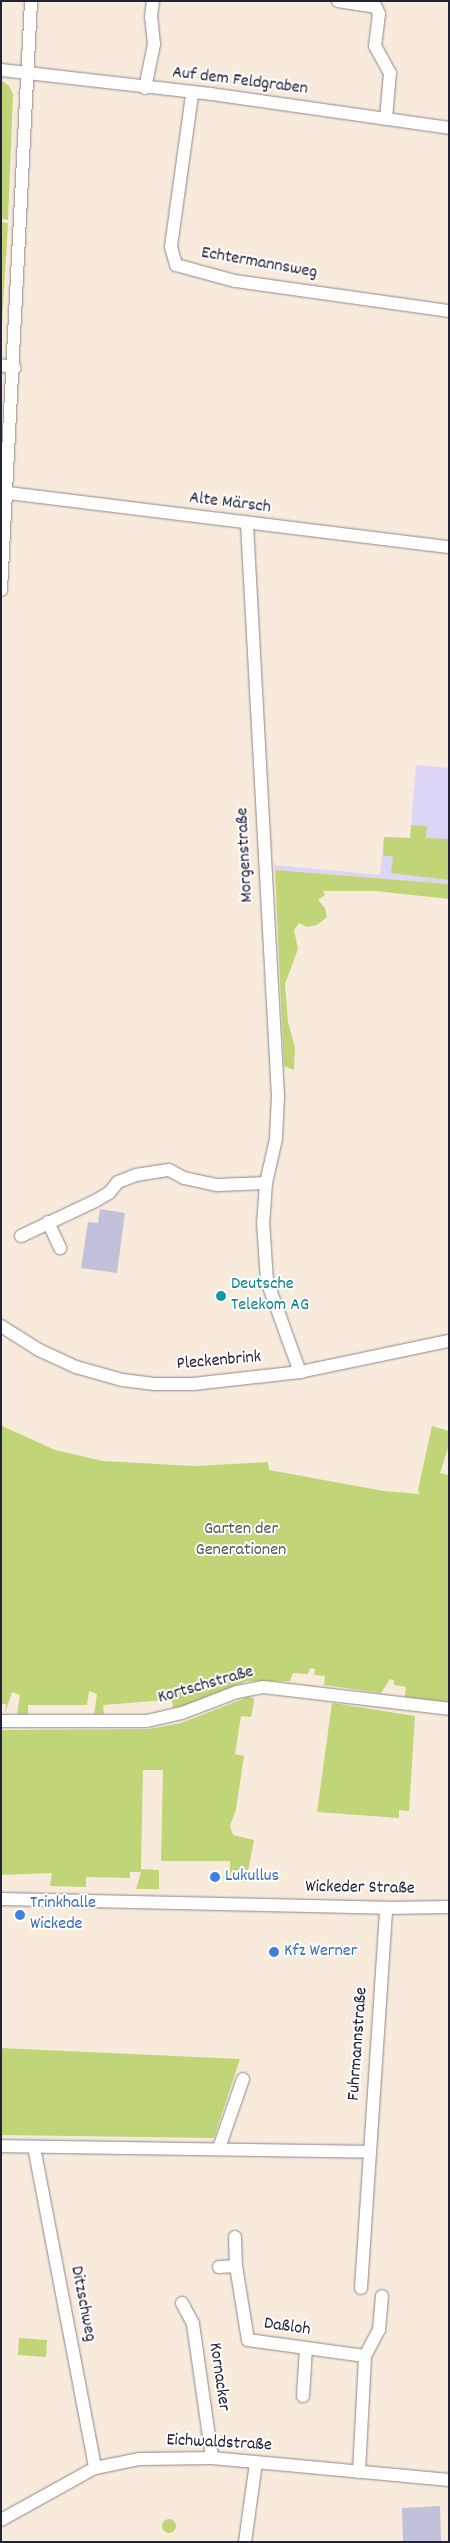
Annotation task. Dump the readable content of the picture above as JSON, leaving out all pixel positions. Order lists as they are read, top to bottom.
{
  "streets": {
    "street": [
      "Auf dem Feldgraben",
      "Echtermannsweg",
      "Alte Märsch",
      "Morgenstraße",
      "Pleckenbrink",
      "Kortschstraße",
      "Wickeder Straße",
      "Fuhrmannstraße",
      "Ditzschweg",
      "Daßloh",
      "Kornacker",
      "Eichwaldstraße"
    ]
  },
  "crossings": [
    ["Auf dem Feldgraben", "Echtermannsweg"],
    ["Alte Märsch", "Morgenstraße"],
    ["Morgenstraße", "Pleckenbrink"],
    ["Wickeder Straße", "Fuhrmannstraße"],
    ["Ditzschweg", "Eichwaldstraße"],
    ["Kornacker", "Eichwaldstraße"]
  ],
  "parks": ["Garten der Generationen"],
  "places": [
    "Deutsche Telekom AG",
    "Lukullus",
    "Trinkhalle Wickede",
    "Kfz Werner"
  ]
}
